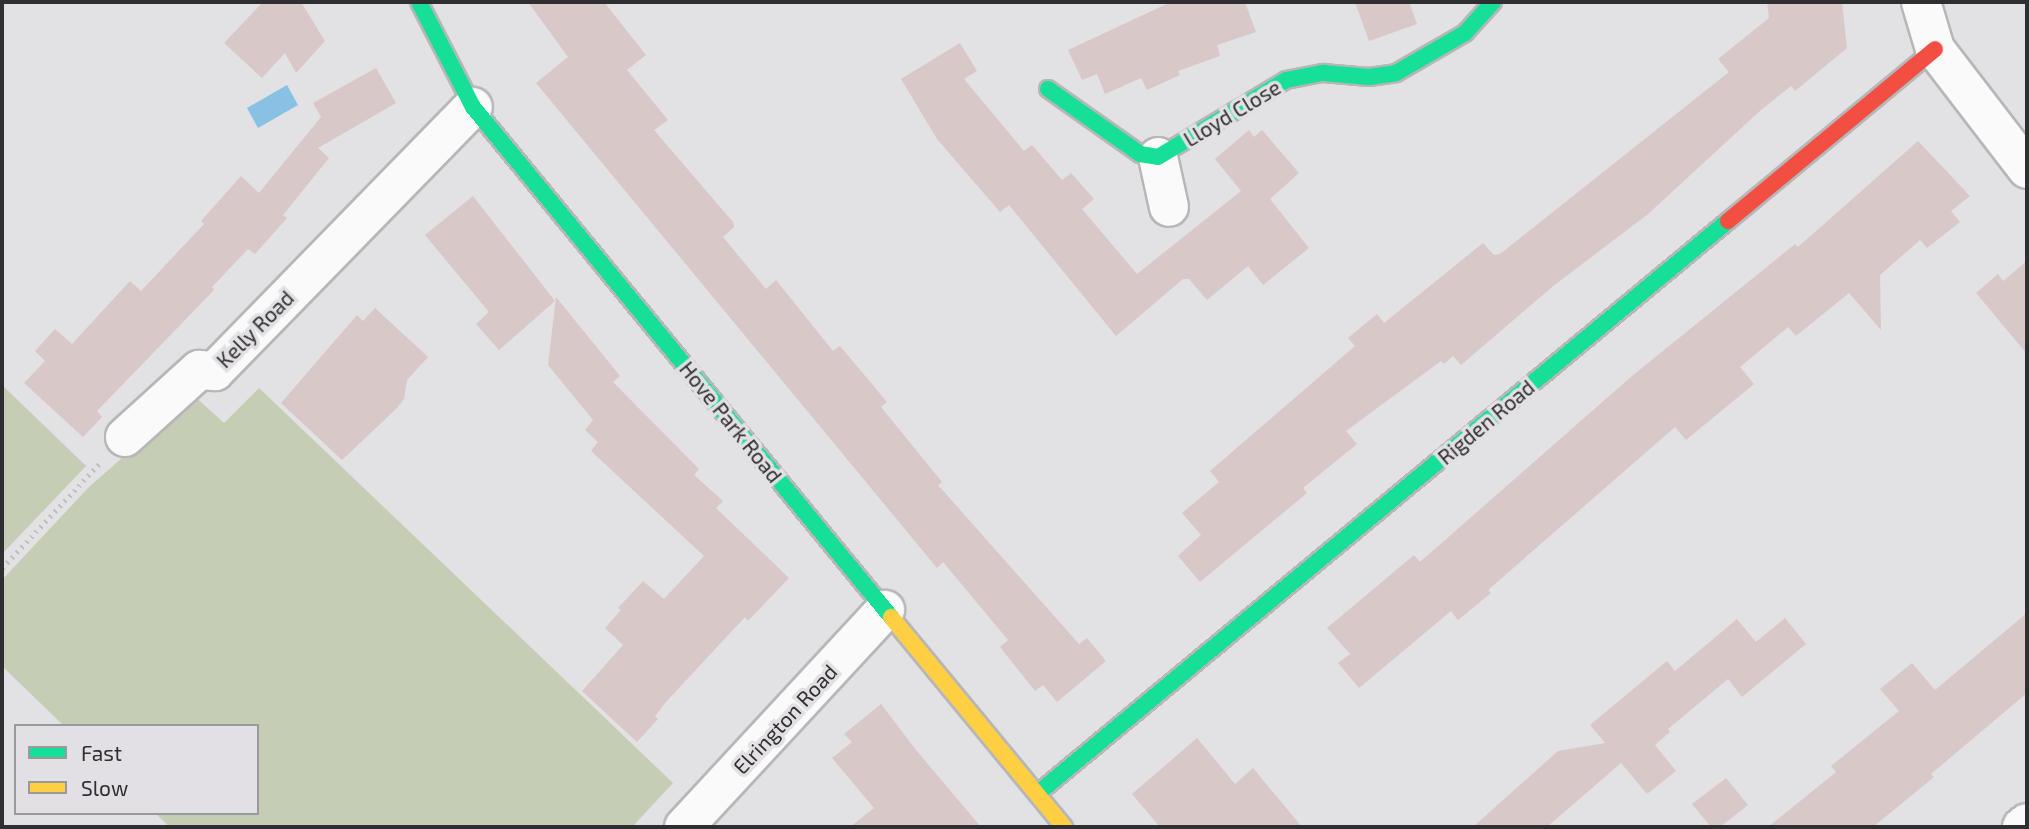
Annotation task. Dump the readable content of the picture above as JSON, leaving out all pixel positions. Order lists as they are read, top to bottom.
{
  "streets": {
    "street": [
      "Lloyd Close",
      "Kelly Road",
      "Hove Park Road",
      "Rigden Road",
      "Elrington Road"
    ]
  },
  "crossings": [
    ["Kelly Road", "Hove Park Road"],
    ["Hove Park Road", "Rigden Road"],
    ["Hove Park Road", "Elrington Road"]
  ],
  "legend": ["Fast", "Slow"]
}
